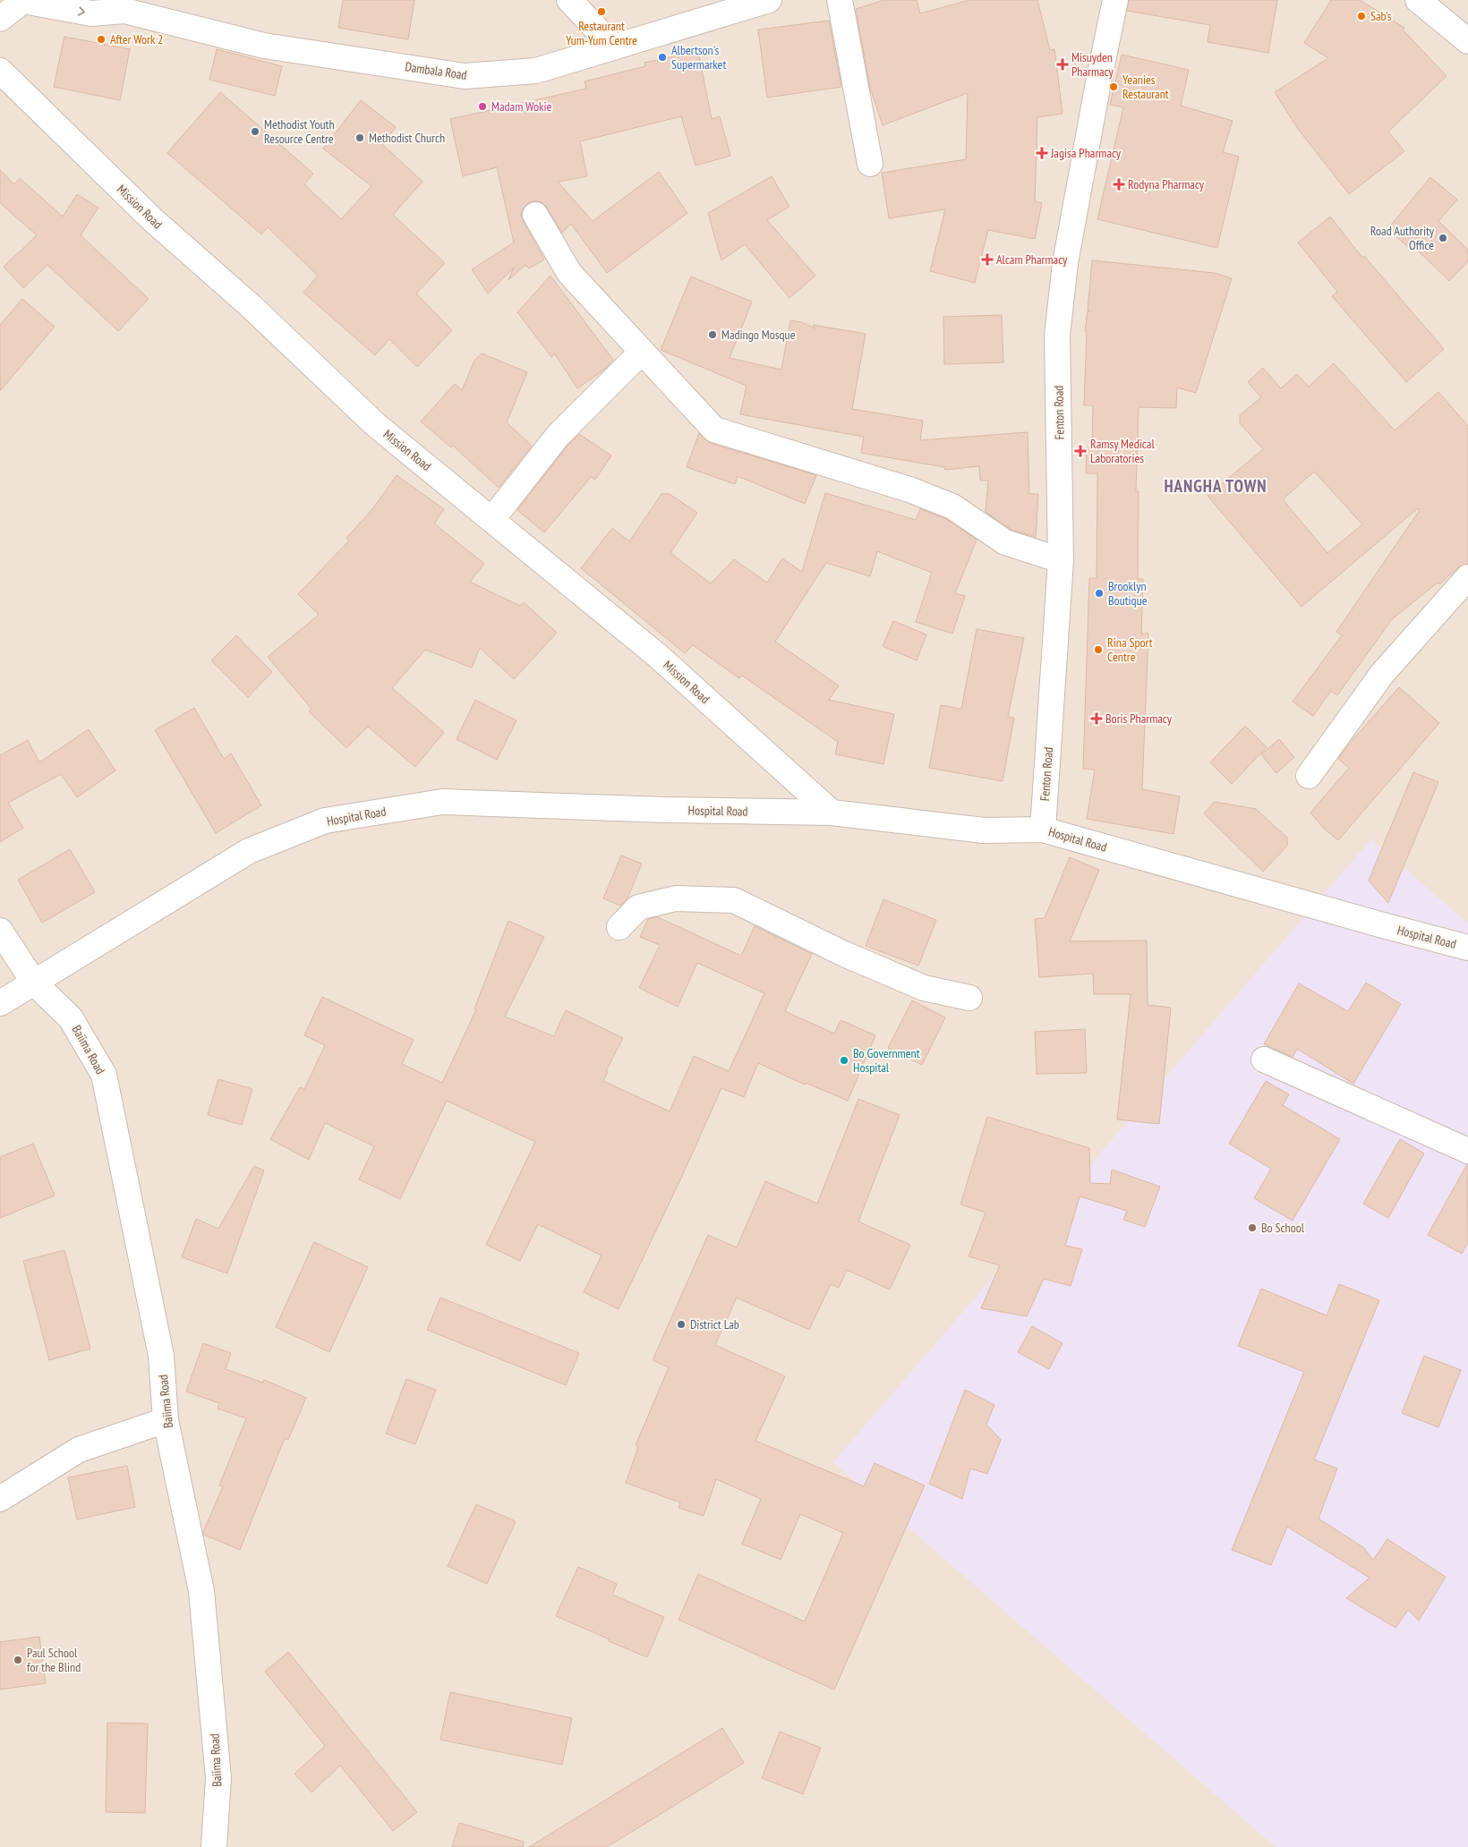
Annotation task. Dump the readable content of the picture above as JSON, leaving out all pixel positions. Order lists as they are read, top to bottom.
{
  "streets": {
    "street": [
      "Dambala Road",
      "Mission Road",
      "Fenton Road",
      "Hospital Road",
      "Baiima Road"
    ]
  },
  "crossings": [
    ["Mission Road", "Hospital Road"],
    ["Fenton Road", "Hospital Road"],
    ["Hospital Road", "Baiima Road"]
  ],
  "districts": ["HANGHA TOWN"],
  "places": {
    "other": [
      "Restaurant Yum-Yum Centre",
      "Sab's",
      "After Work 2",
      "Albertson's Supermarket",
      "Yeanies Restaurant",
      "Madam Wokie",
      "Methodist Youth Resource Centre",
      "Methodist Church",
      "Road Authority Office",
      "Madingo Mosque",
      "Brooklyn Boutique",
      "Rina Sport Centre",
      "Bo Government Hospital",
      "Bo School",
      "District Lab",
      "Paul School for the Blind"
    ],
    "health": [
      "Misuyden Pharmacy",
      "Jagisa Pharmacy",
      "Rodyna Pharmacy",
      "Alcam Pharmacy",
      "Ramsy Medical Laboratories",
      "Boris Pharmacy"
    ]
  }
}
